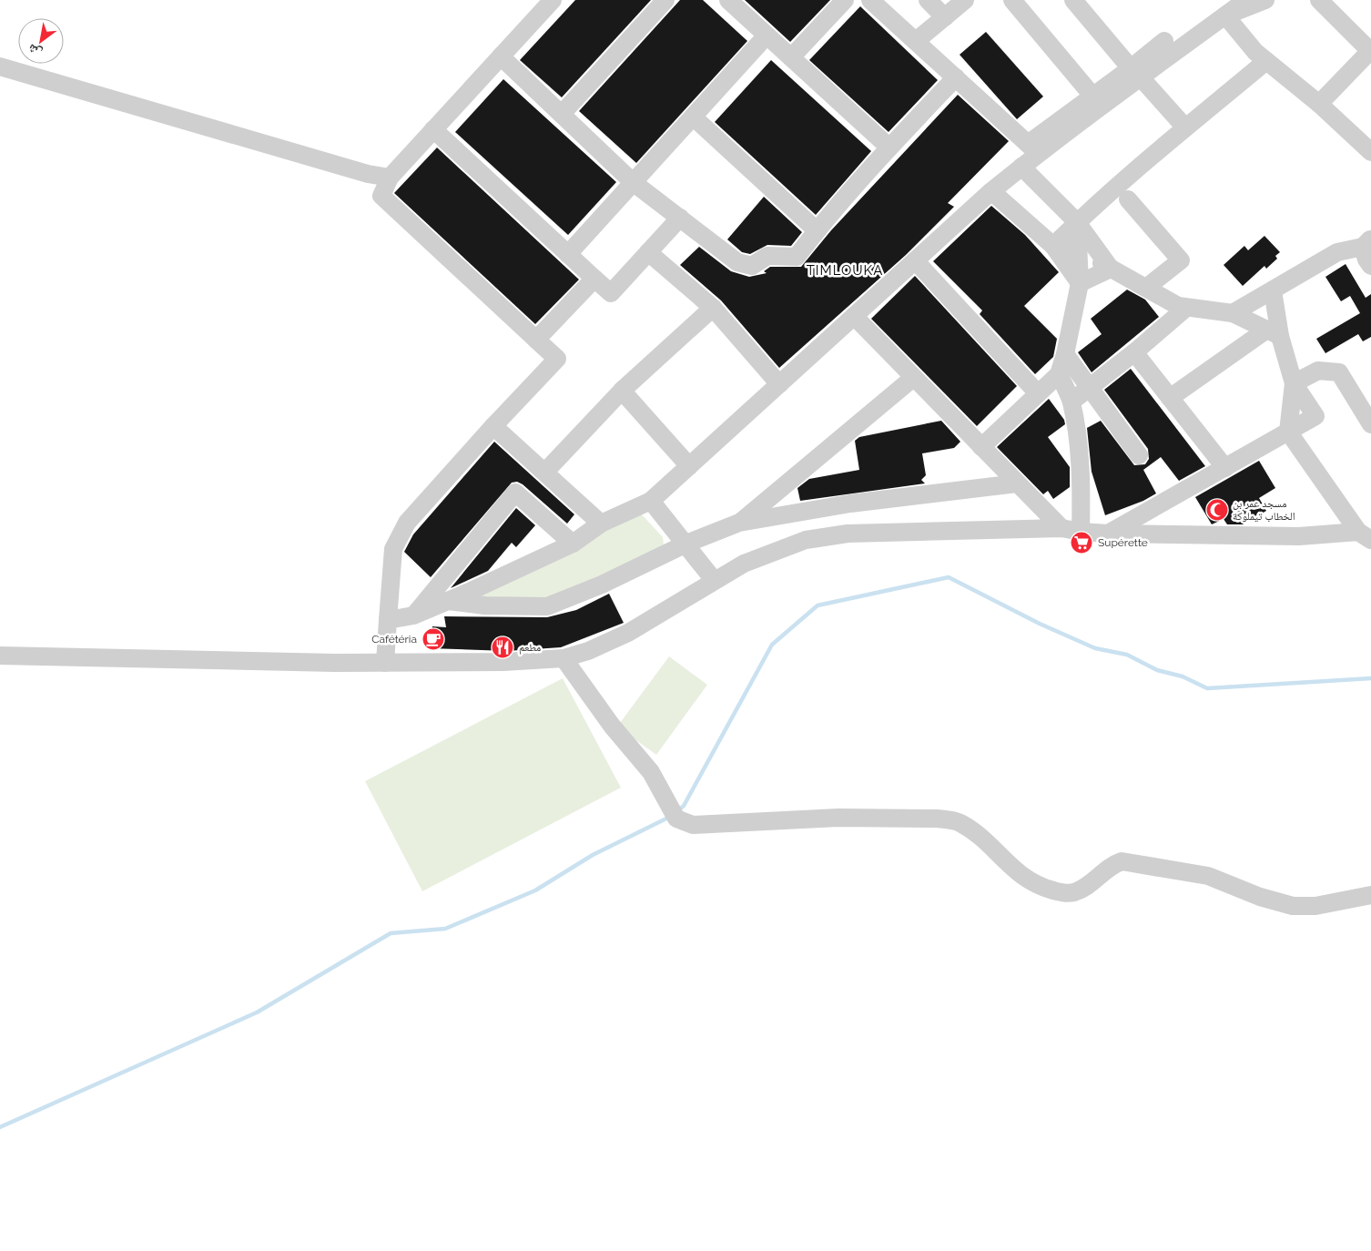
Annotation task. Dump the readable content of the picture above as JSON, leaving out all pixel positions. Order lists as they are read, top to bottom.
{
  "districts": ["TIMLOUKA"],
  "places": {
    "mosque": ["مسجد عمر بن الخطاب تيملوكة"],
    "supermarket": ["Supérette"],
    "cafe": ["Cafétéria"],
    "restaurant": ["مطعم"]
  },
  "north": "bottom left"
}
